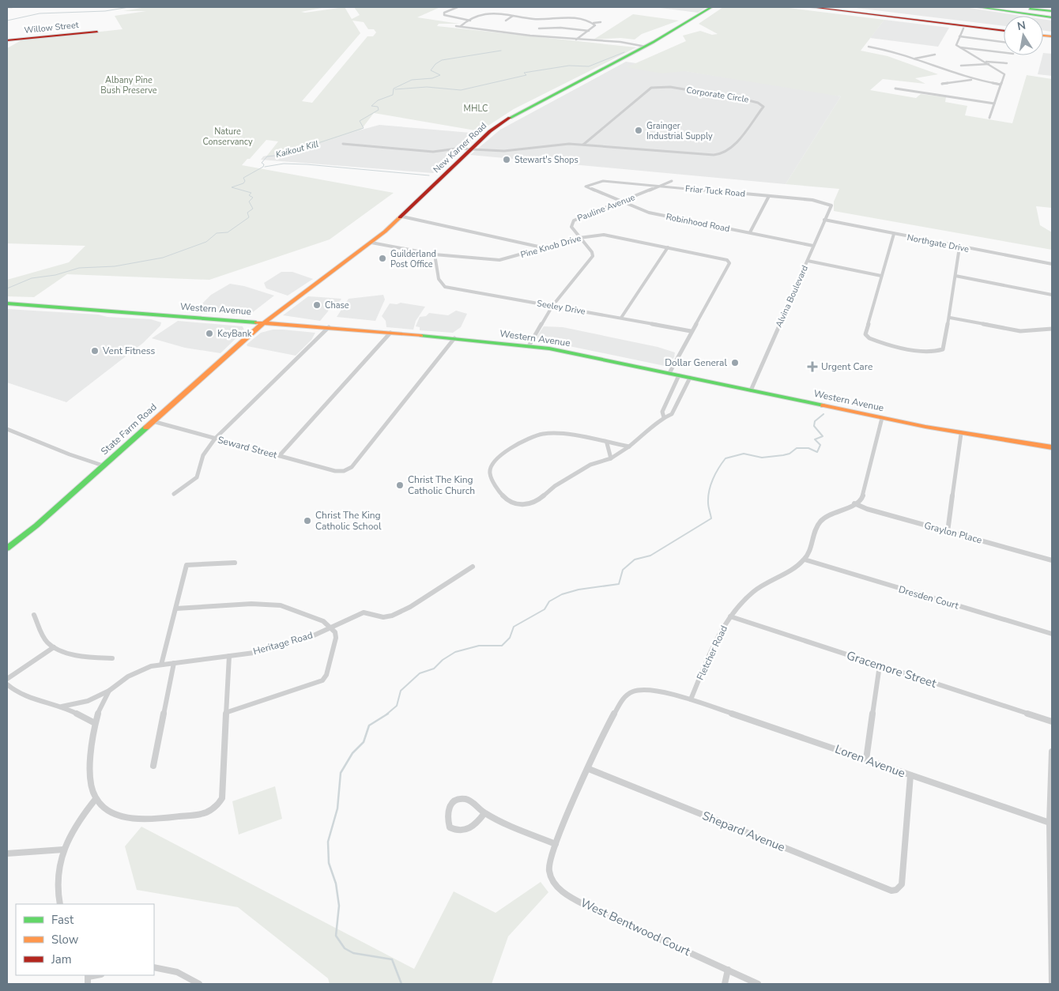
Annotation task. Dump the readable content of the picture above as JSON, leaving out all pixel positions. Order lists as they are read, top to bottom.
{
  "streets": {
    "main road": [
      "Willow Street",
      "New Karner Road",
      "Western Avenue",
      "State Farm Road"
    ],
    "street": [
      "Corporate Circle",
      "Friar Tuck Road",
      "Pauline Avenue",
      "Robinhood Road",
      "Northgate Drive",
      "Pine Knob Drive",
      "Alvina Boulevard",
      "Seeley Drive",
      "Seward Street",
      "Graylon Place",
      "Dresden Court",
      "Heritage Road",
      "Fletcher Road",
      "Gracemore Street",
      "Loren Avenue",
      "Shepard Avenue",
      "West Bentwood Court"
    ]
  },
  "crossings": [
    ["Corporate Circle", "New Karner Road"],
    ["New Karner Road", "Pine Knob Drive"],
    ["New Karner Road", "Western Avenue"],
    ["New Karner Road", "State Farm Road"],
    ["Friar Tuck Road", "Pauline Avenue"],
    ["Friar Tuck Road", "Robinhood Road"],
    ["Friar Tuck Road", "Alvina Boulevard"],
    ["Pauline Avenue", "Robinhood Road"],
    ["Pauline Avenue", "Pine Knob Drive"],
    ["Pauline Avenue", "Seeley Drive"],
    ["Pauline Avenue", "Western Avenue"],
    ["Robinhood Road", "Alvina Boulevard"],
    ["Northgate Drive", "Alvina Boulevard"],
    ["Pine Knob Drive", "Seeley Drive"],
    ["Alvina Boulevard", "Western Avenue"],
    ["Western Avenue", "State Farm Road"],
    ["Western Avenue", "Seward Street"],
    ["State Farm Road", "Seward Street"],
    ["Dresden Court", "Fletcher Road"],
    ["Fletcher Road", "Gracemore Street"],
    ["Fletcher Road", "Loren Avenue"],
    ["Loren Avenue", "Shepard Avenue"]
  ],
  "water": ["Kaikout Kill"],
  "parks": ["Albany Pine Bush Preserve", "MHLC", "Nature Conservancy"],
  "places": {
    "other": [
      "Grainger Industrial Supply",
      "Stewart's Shops",
      "Guilderland Post Office",
      "Chase",
      "KeyBank",
      "Vent Fitness",
      "Dollar General",
      "Christ The King Catholic Church",
      "Christ The King Catholic School"
    ],
    "health": ["Urgent Care"]
  },
  "legend": ["Fast", "Slow", "Jam"],
  "north": "top"
}
